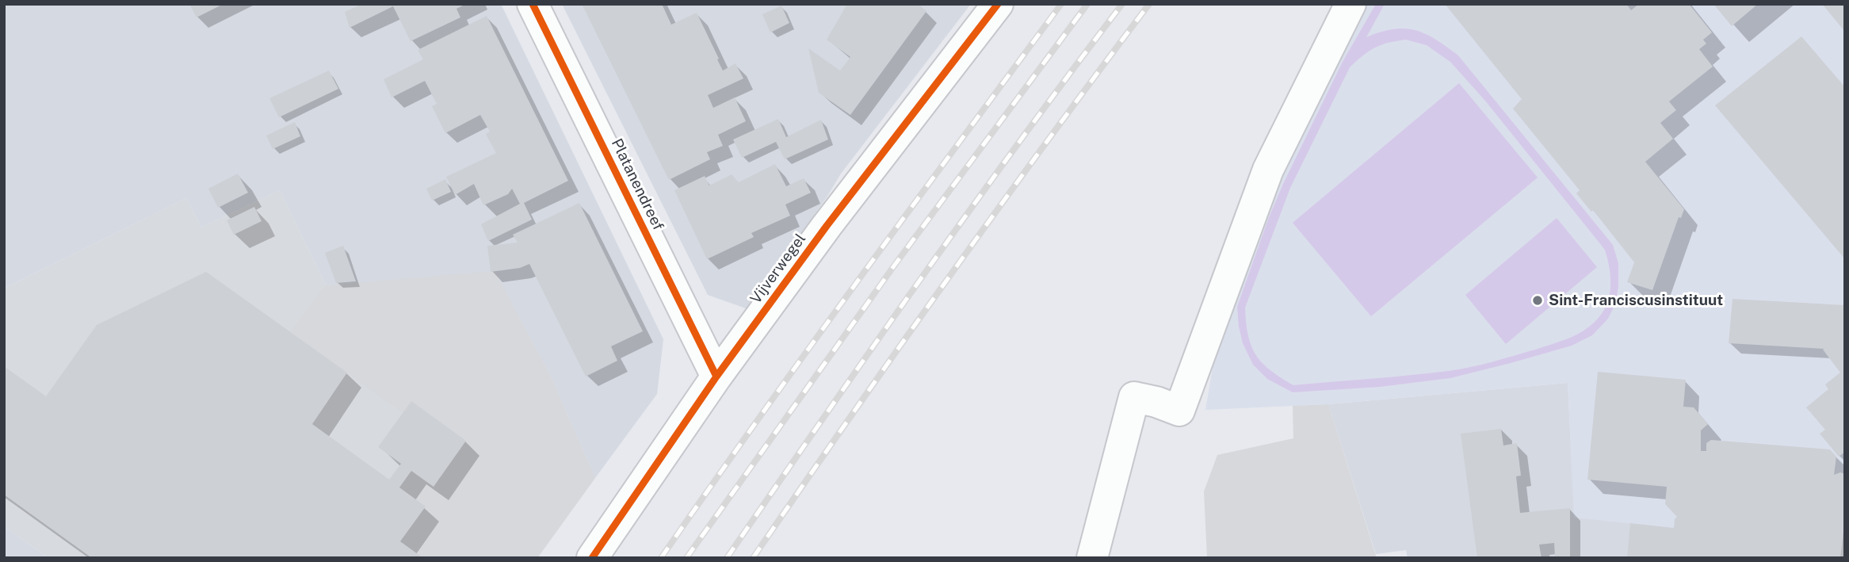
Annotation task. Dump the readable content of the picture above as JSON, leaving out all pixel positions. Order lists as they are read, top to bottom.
{
  "streets": {
    "street": ["Platanendreef", "Vijverwegel"]
  },
  "crossings": [
    ["Platanendreef", "Vijverwegel"]
  ],
  "places": ["Sint-Franciscusinstituut"]
}
